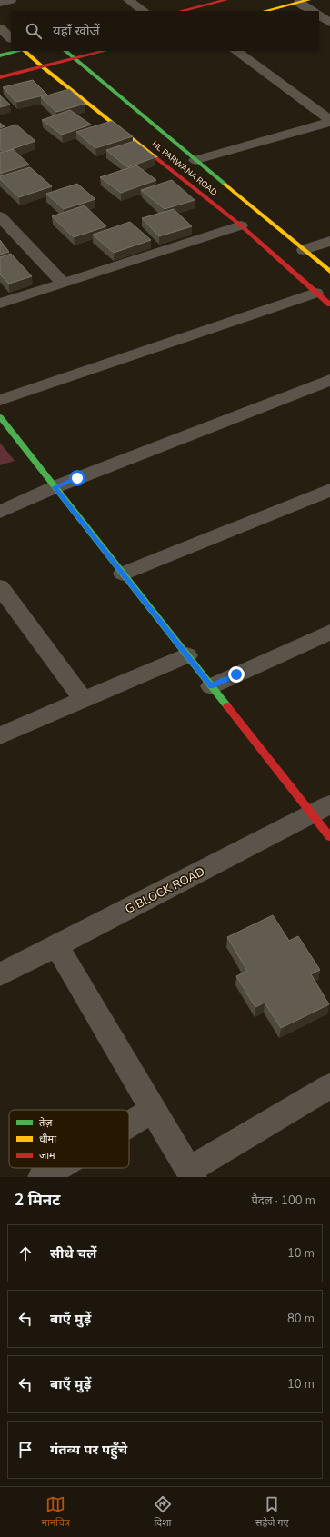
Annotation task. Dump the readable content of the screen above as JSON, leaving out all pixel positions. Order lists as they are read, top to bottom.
{
  "streets": {
    "street": ["HL PARWANA ROAD", "G BLOCK ROAD"]
  },
  "legend": ["तेज़", "धीमा", "जाम"],
  "page": {
    "search": "यहाँ खोजें",
    "heading": ["2 मिनट", "पैदल · 100 m"],
    "list": [
      ["सीधे चलें", "10 m"],
      ["बाएँ मुड़ें", "80 m"],
      ["बाएँ मुड़ें", "10 m"],
      "गंतव्य पर पहुँचे"
    ],
    "nav": ["मानचित्र", "दिशा", "सहेजे गए"]
  }
}
